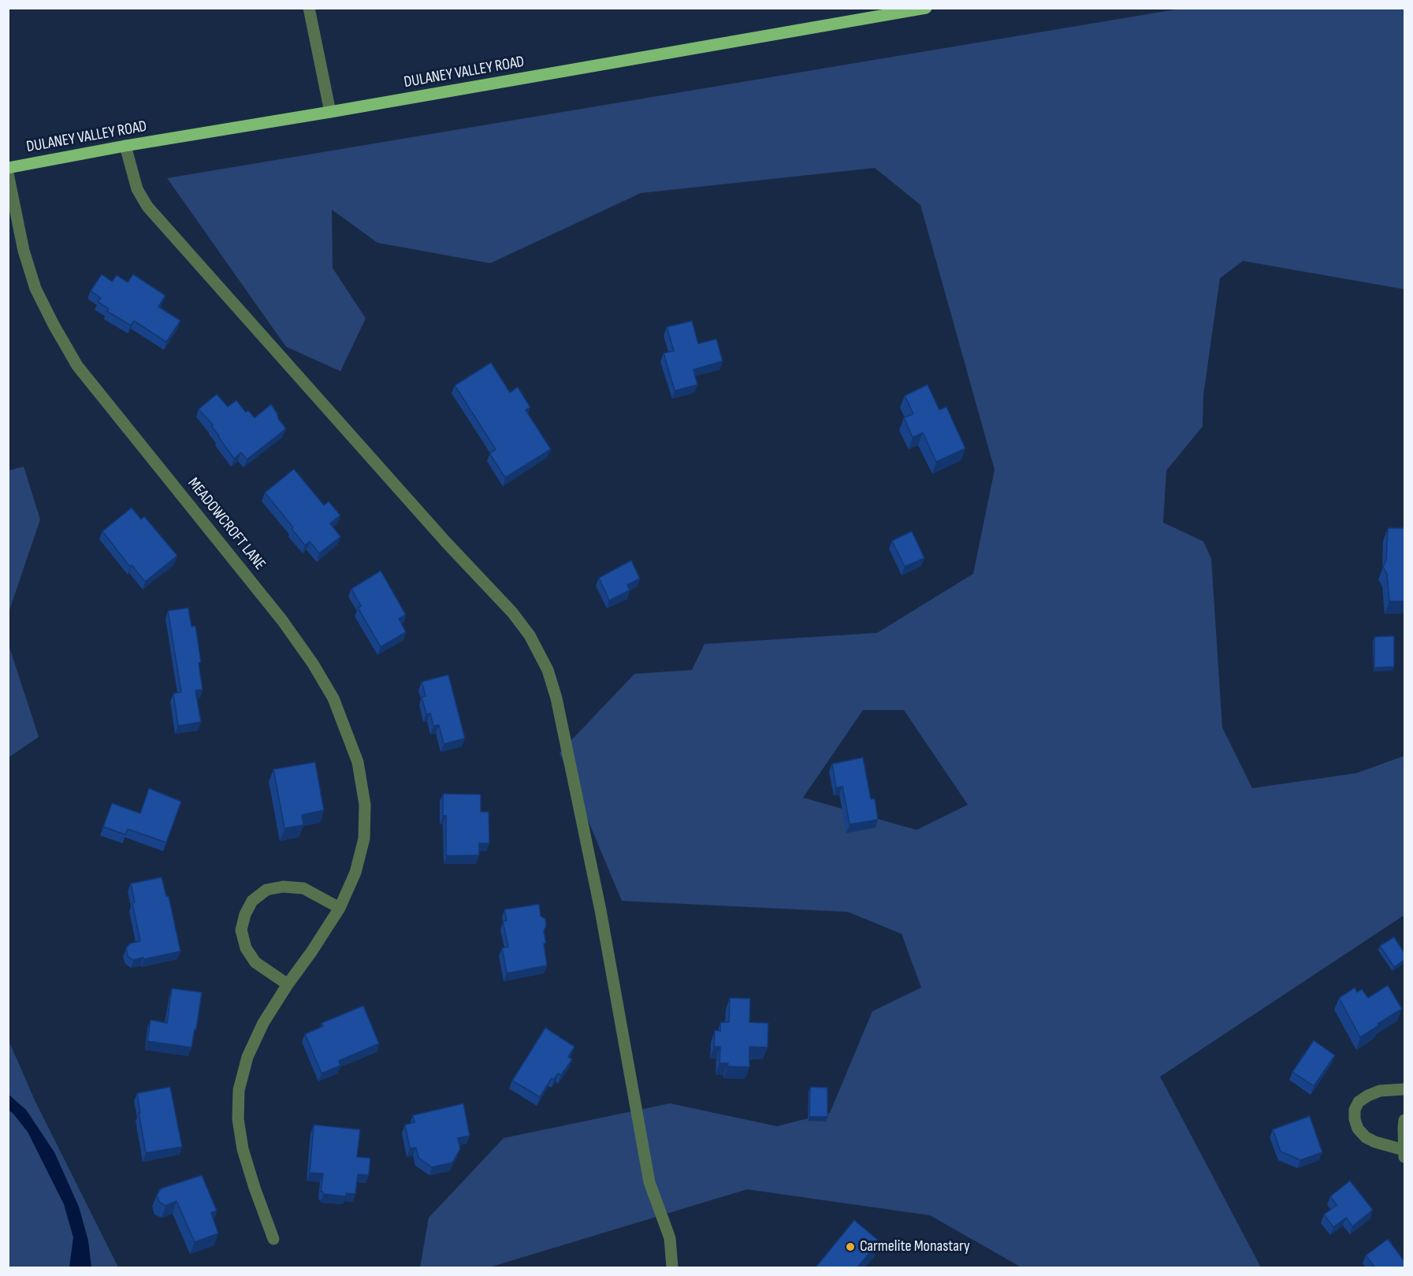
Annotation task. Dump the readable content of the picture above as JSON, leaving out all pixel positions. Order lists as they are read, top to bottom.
{
  "streets": {
    "main road": ["DULANEY VALLEY ROAD"],
    "street": ["MEADOWCROFT LANE"]
  },
  "places": ["Carmelite Monastary"]
}
